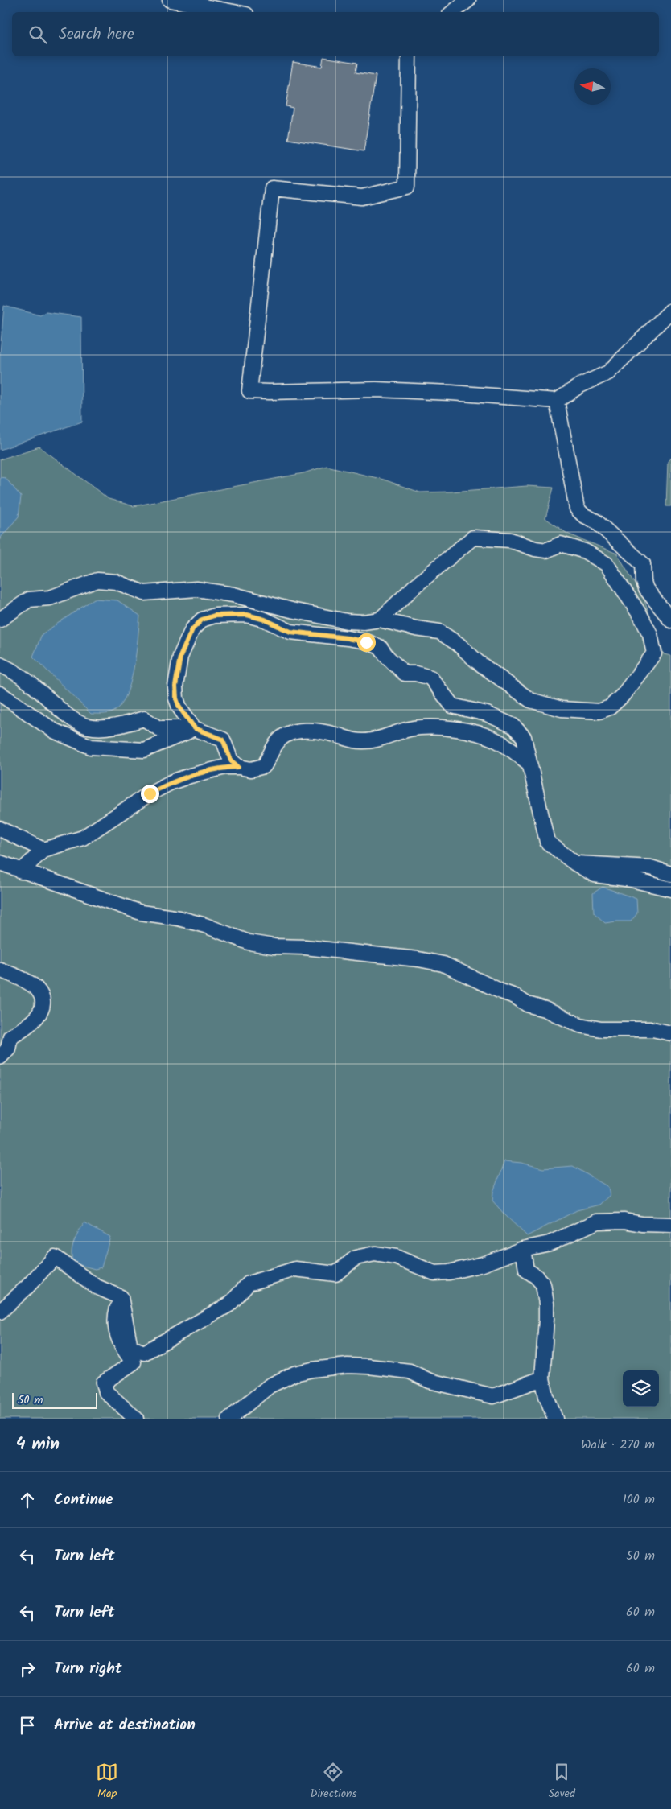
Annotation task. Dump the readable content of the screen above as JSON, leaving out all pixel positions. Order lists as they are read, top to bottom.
{
  "scale_bar": "50 m",
  "north": "left",
  "page": {
    "search": "Search here",
    "scale": "50 m",
    "heading": ["4 min", "Walk · 270 m"],
    "list": [
      ["Continue", "100 m"],
      ["Turn left", "50 m"],
      ["Turn left", "60 m"],
      ["Turn right", "60 m"],
      "Arrive at destination"
    ],
    "nav": ["Map", "Directions", "Saved"]
  }
}
